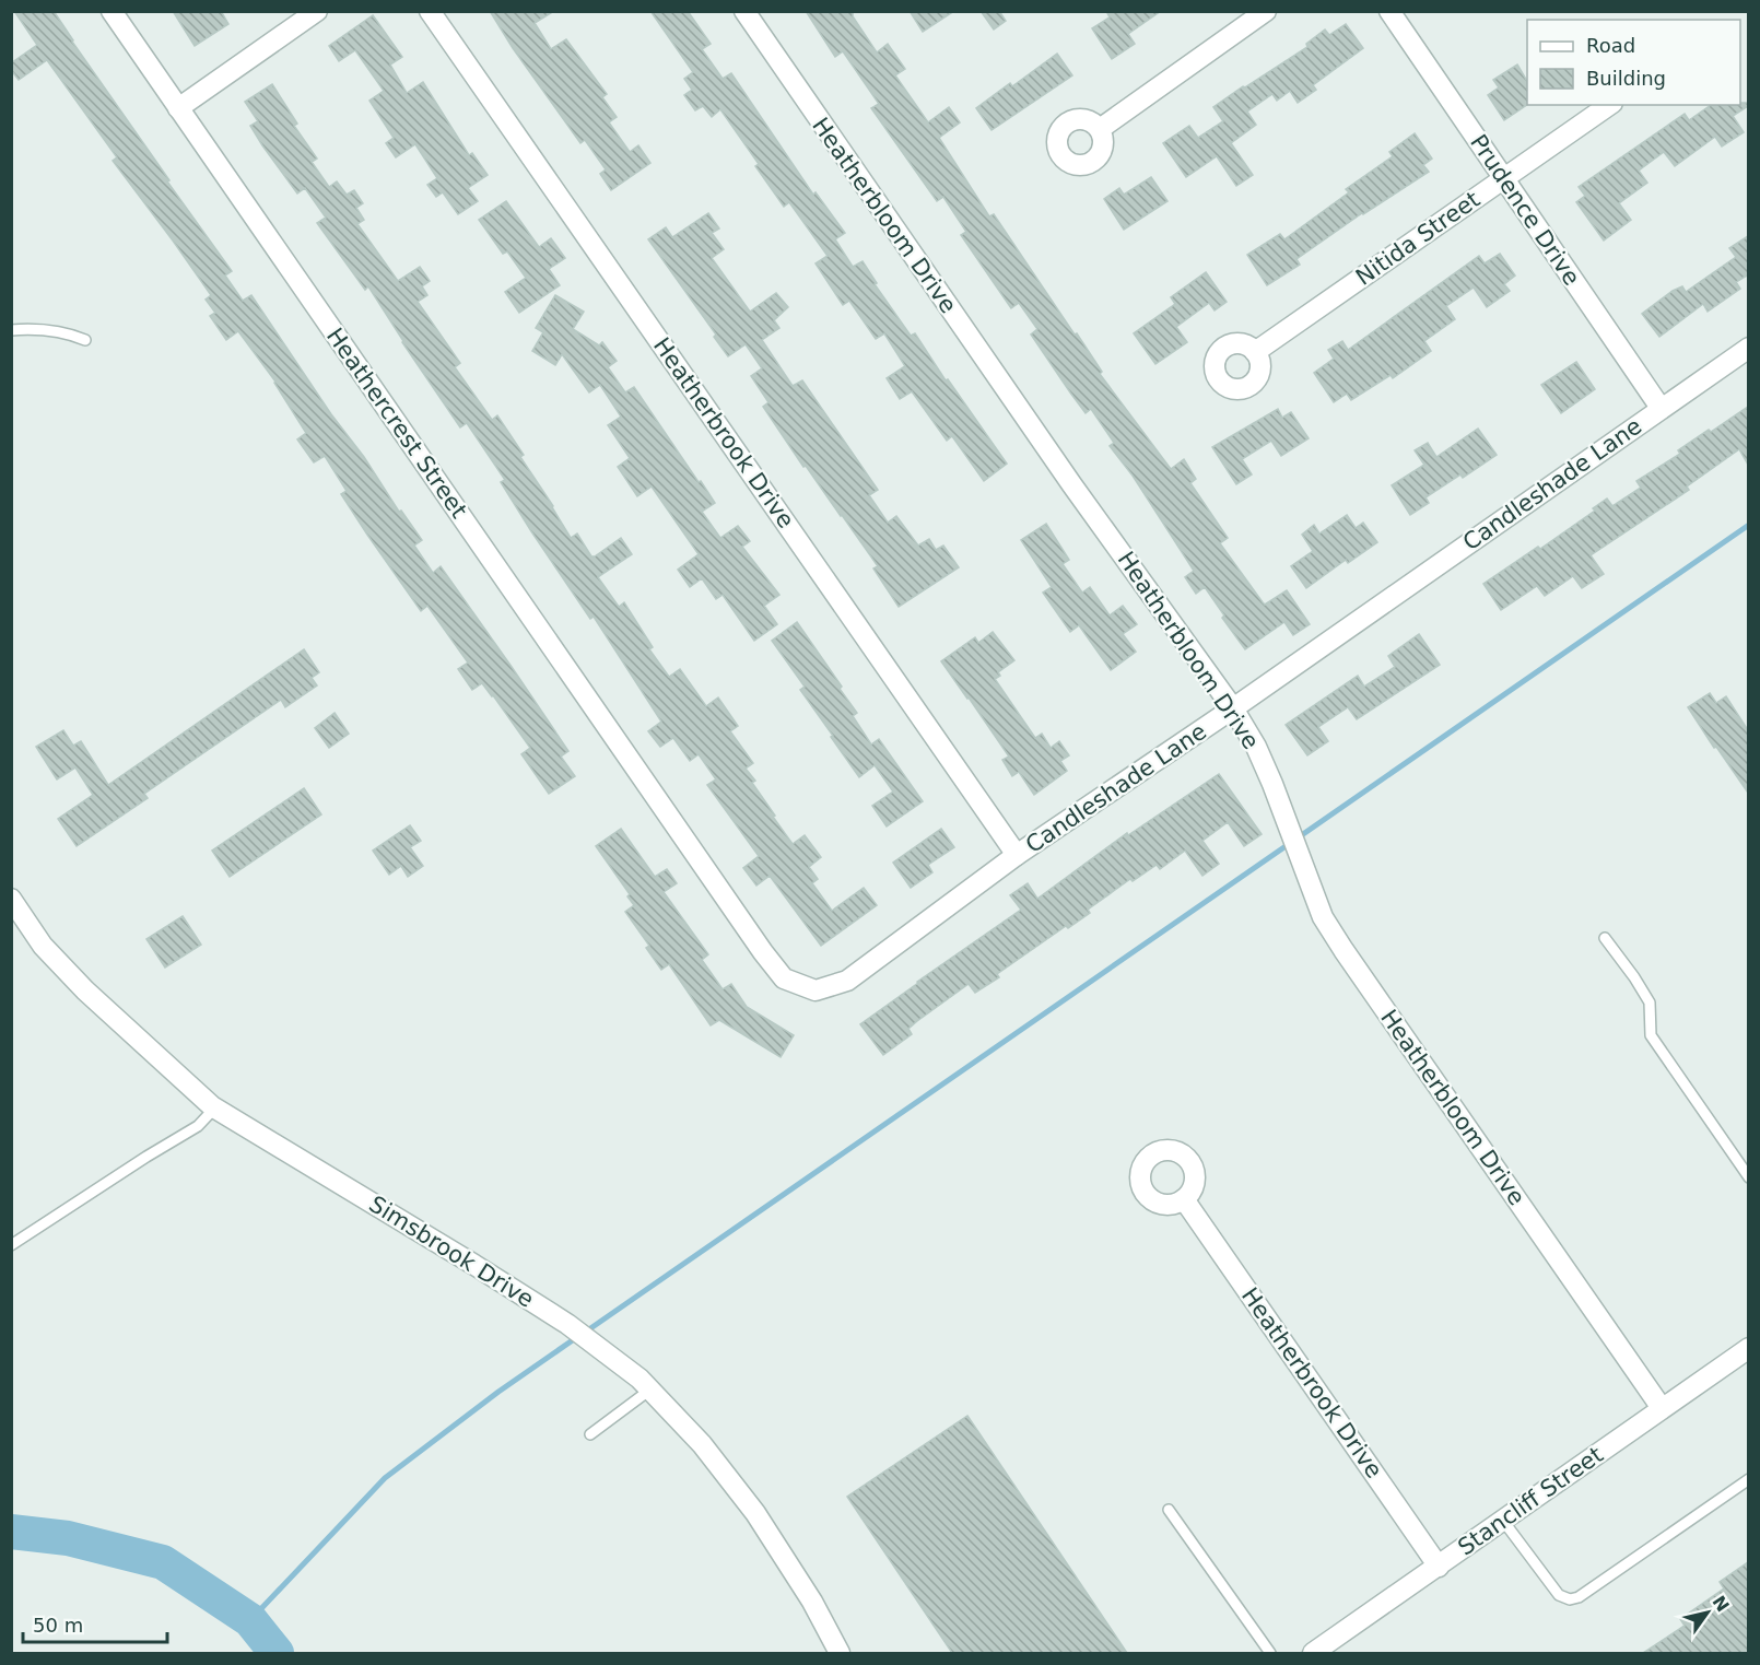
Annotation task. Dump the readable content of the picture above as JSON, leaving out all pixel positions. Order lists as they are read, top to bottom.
{
  "streets": {
    "street": [
      "Prudence Drive",
      "Heatherbloom Drive",
      "Nitida Street",
      "Heathercrest Street",
      "Heatherbrook Drive",
      "Candleshade Lane",
      "Simsbrook Drive",
      "Stancliff Street"
    ]
  },
  "crossings": [
    ["Prudence Drive", "Nitida Street"],
    ["Prudence Drive", "Candleshade Lane"],
    ["Heatherbloom Drive", "Candleshade Lane"],
    ["Heatherbloom Drive", "Stancliff Street"],
    ["Heathercrest Street", "Candleshade Lane"],
    ["Heatherbrook Drive", "Candleshade Lane"],
    ["Heatherbrook Drive", "Stancliff Street"]
  ],
  "legend": ["Road", "Building"],
  "scale_bar": "50 m",
  "north": "top right"
}
